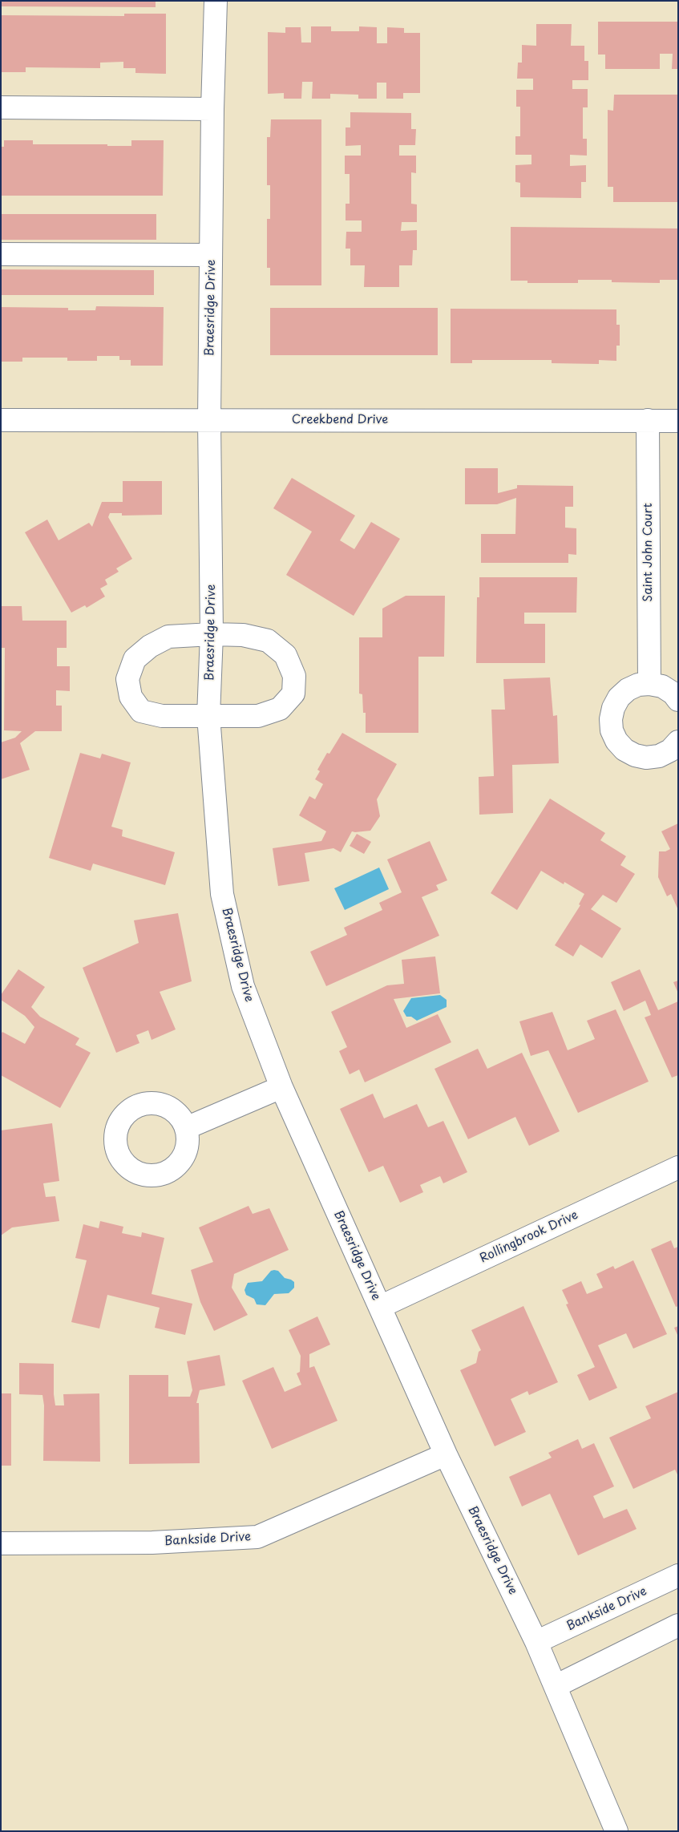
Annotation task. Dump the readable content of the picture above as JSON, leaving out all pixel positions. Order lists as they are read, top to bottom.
{
  "streets": {
    "street": [
      "Braesridge Drive",
      "Creekbend Drive",
      "Saint John Court",
      "Rollingbrook Drive",
      "Bankside Drive"
    ]
  },
  "crossings": [
    ["Braesridge Drive", "Creekbend Drive"],
    ["Braesridge Drive", "Rollingbrook Drive"],
    ["Braesridge Drive", "Bankside Drive"],
    ["Creekbend Drive", "Saint John Court"]
  ]
}
